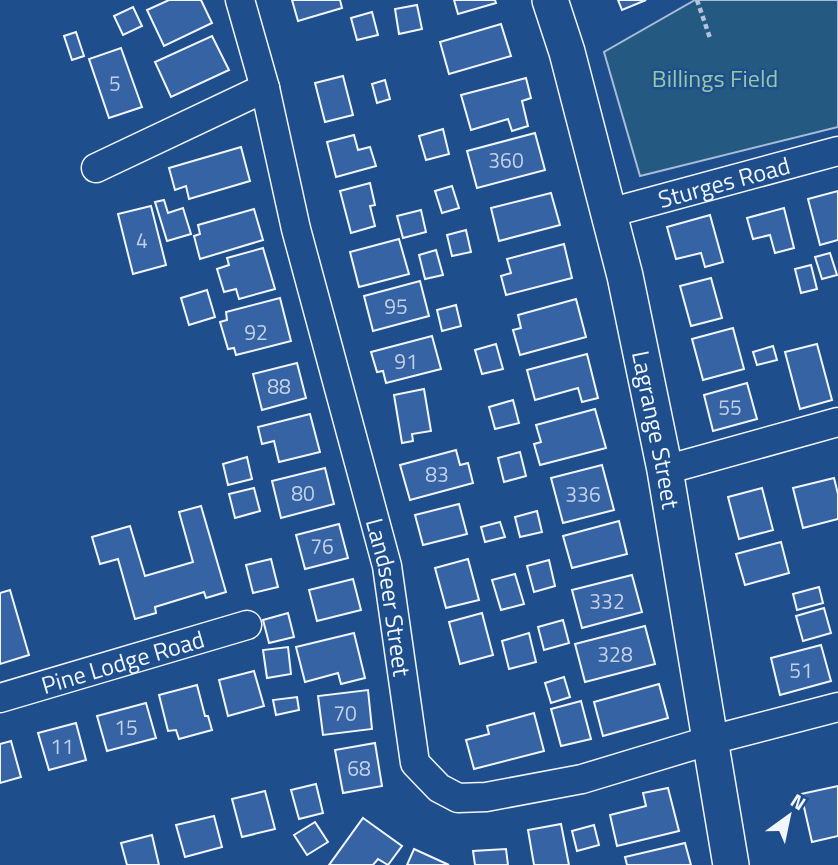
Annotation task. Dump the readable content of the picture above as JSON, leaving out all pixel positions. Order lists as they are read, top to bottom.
{
  "streets": {
    "main road": ["Lagrange Street"],
    "street": ["Sturges Road", "Landseer Street", "Pine Lodge Road"]
  },
  "crossings": [
    ["Sturges Road", "Lagrange Street"],
    ["Lagrange Street", "Landseer Street"]
  ],
  "parks": ["Billings Field"],
  "house_numbers": [
    "5",
    "360",
    "4",
    "95",
    "92",
    "91",
    "88",
    "55",
    "83",
    "80",
    "336",
    "76",
    "332",
    "328",
    "51",
    "70",
    "15",
    "11",
    "68"
  ],
  "north": "top right"
}
